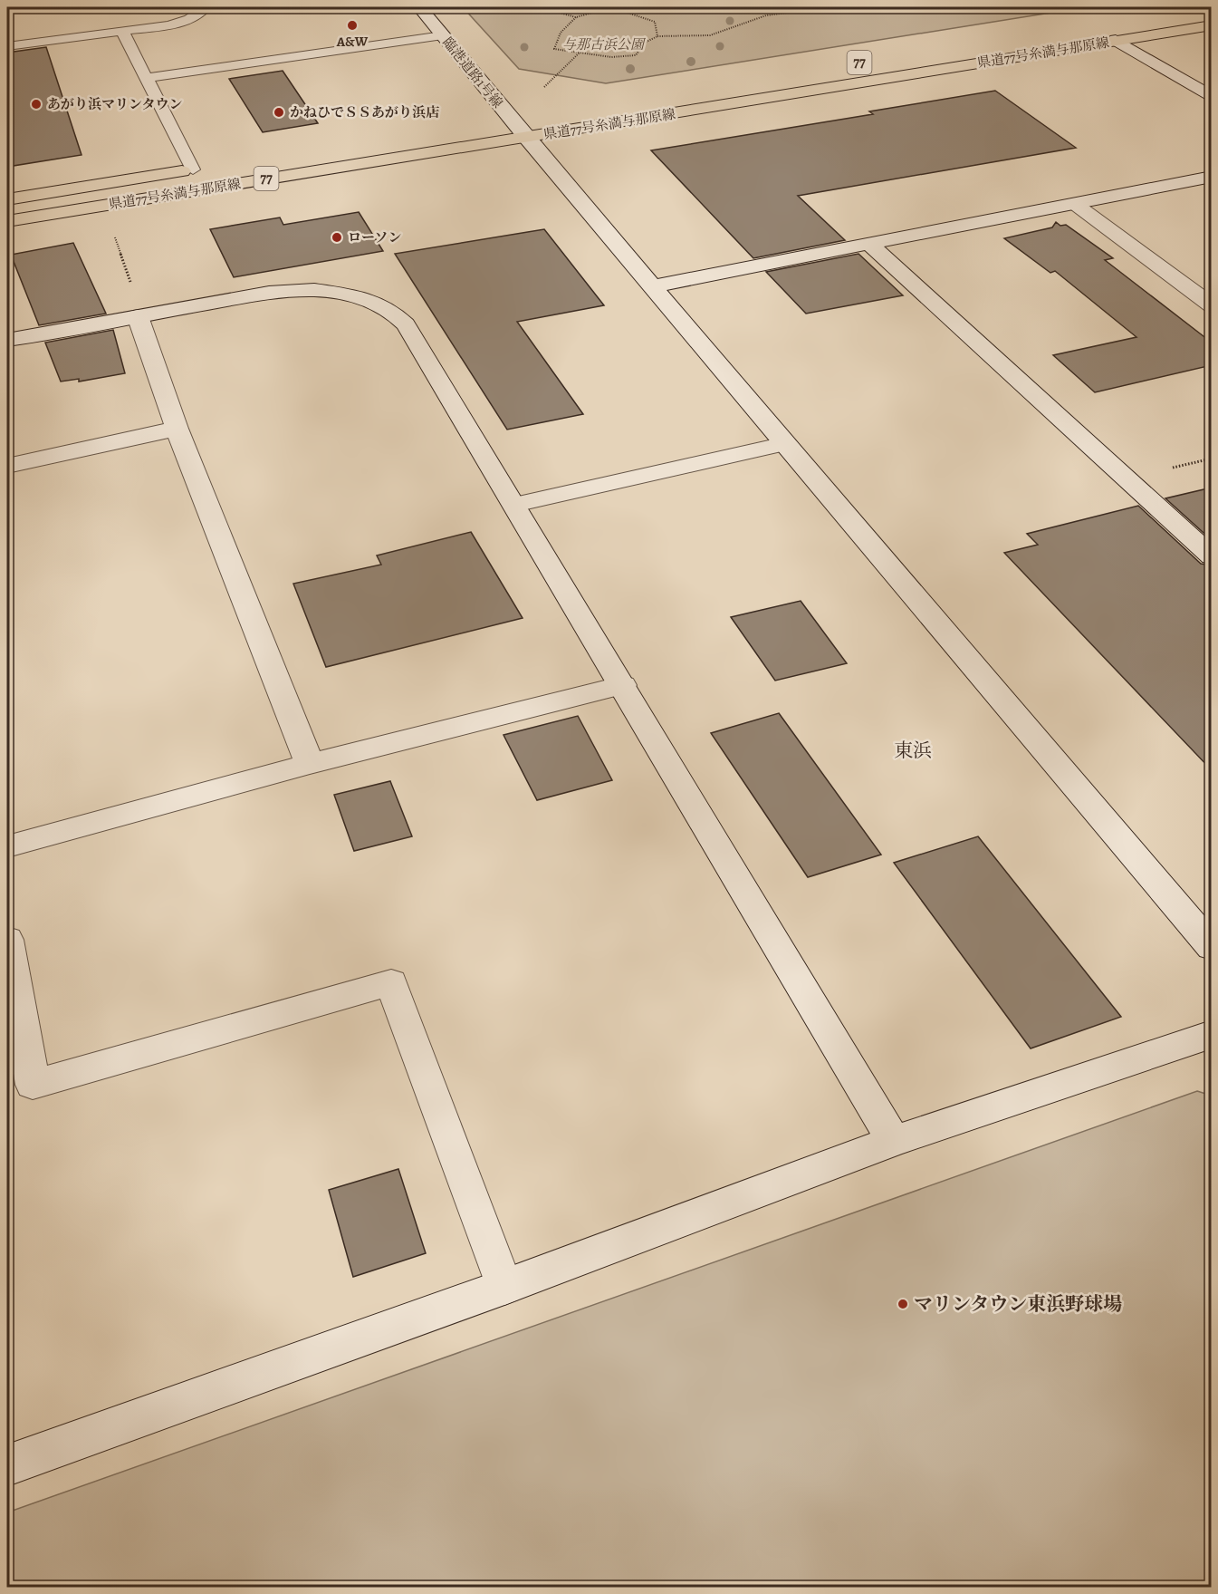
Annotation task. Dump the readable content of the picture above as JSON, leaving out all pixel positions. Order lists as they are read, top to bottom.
{
  "streets": {
    "main road": ["県道77号糸満与那原線", "77"],
    "street": ["臨港道路1号線"]
  },
  "crossings": [
    ["県道77号糸満与那原線", "臨港道路1号線"]
  ],
  "districts": ["東浜"],
  "parks": ["与那古浜公園"],
  "places": [
    "A&W",
    "あがり浜マリンタウン",
    "かねひでＳＳあがり浜店",
    "ローソン",
    "マリンタウン東浜野球場"
  ]
}
